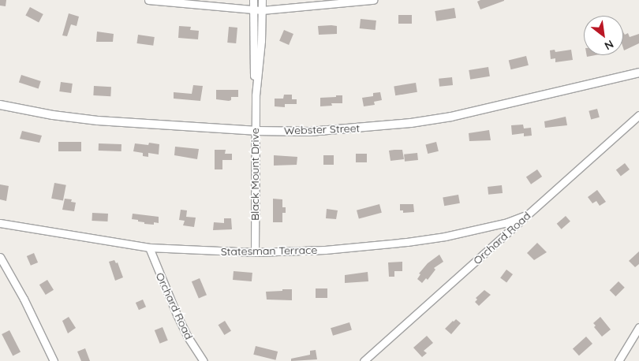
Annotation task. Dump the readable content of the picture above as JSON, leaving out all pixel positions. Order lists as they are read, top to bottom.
{
  "streets": {
    "street": [
      "Webster Street",
      "Black Mount Drive",
      "Orchard Road",
      "Statesman Terrace"
    ]
  },
  "crossings": [
    ["Webster Street", "Black Mount Drive"],
    ["Black Mount Drive", "Statesman Terrace"],
    ["Orchard Road", "Statesman Terrace"]
  ],
  "north": "bottom right"
}
